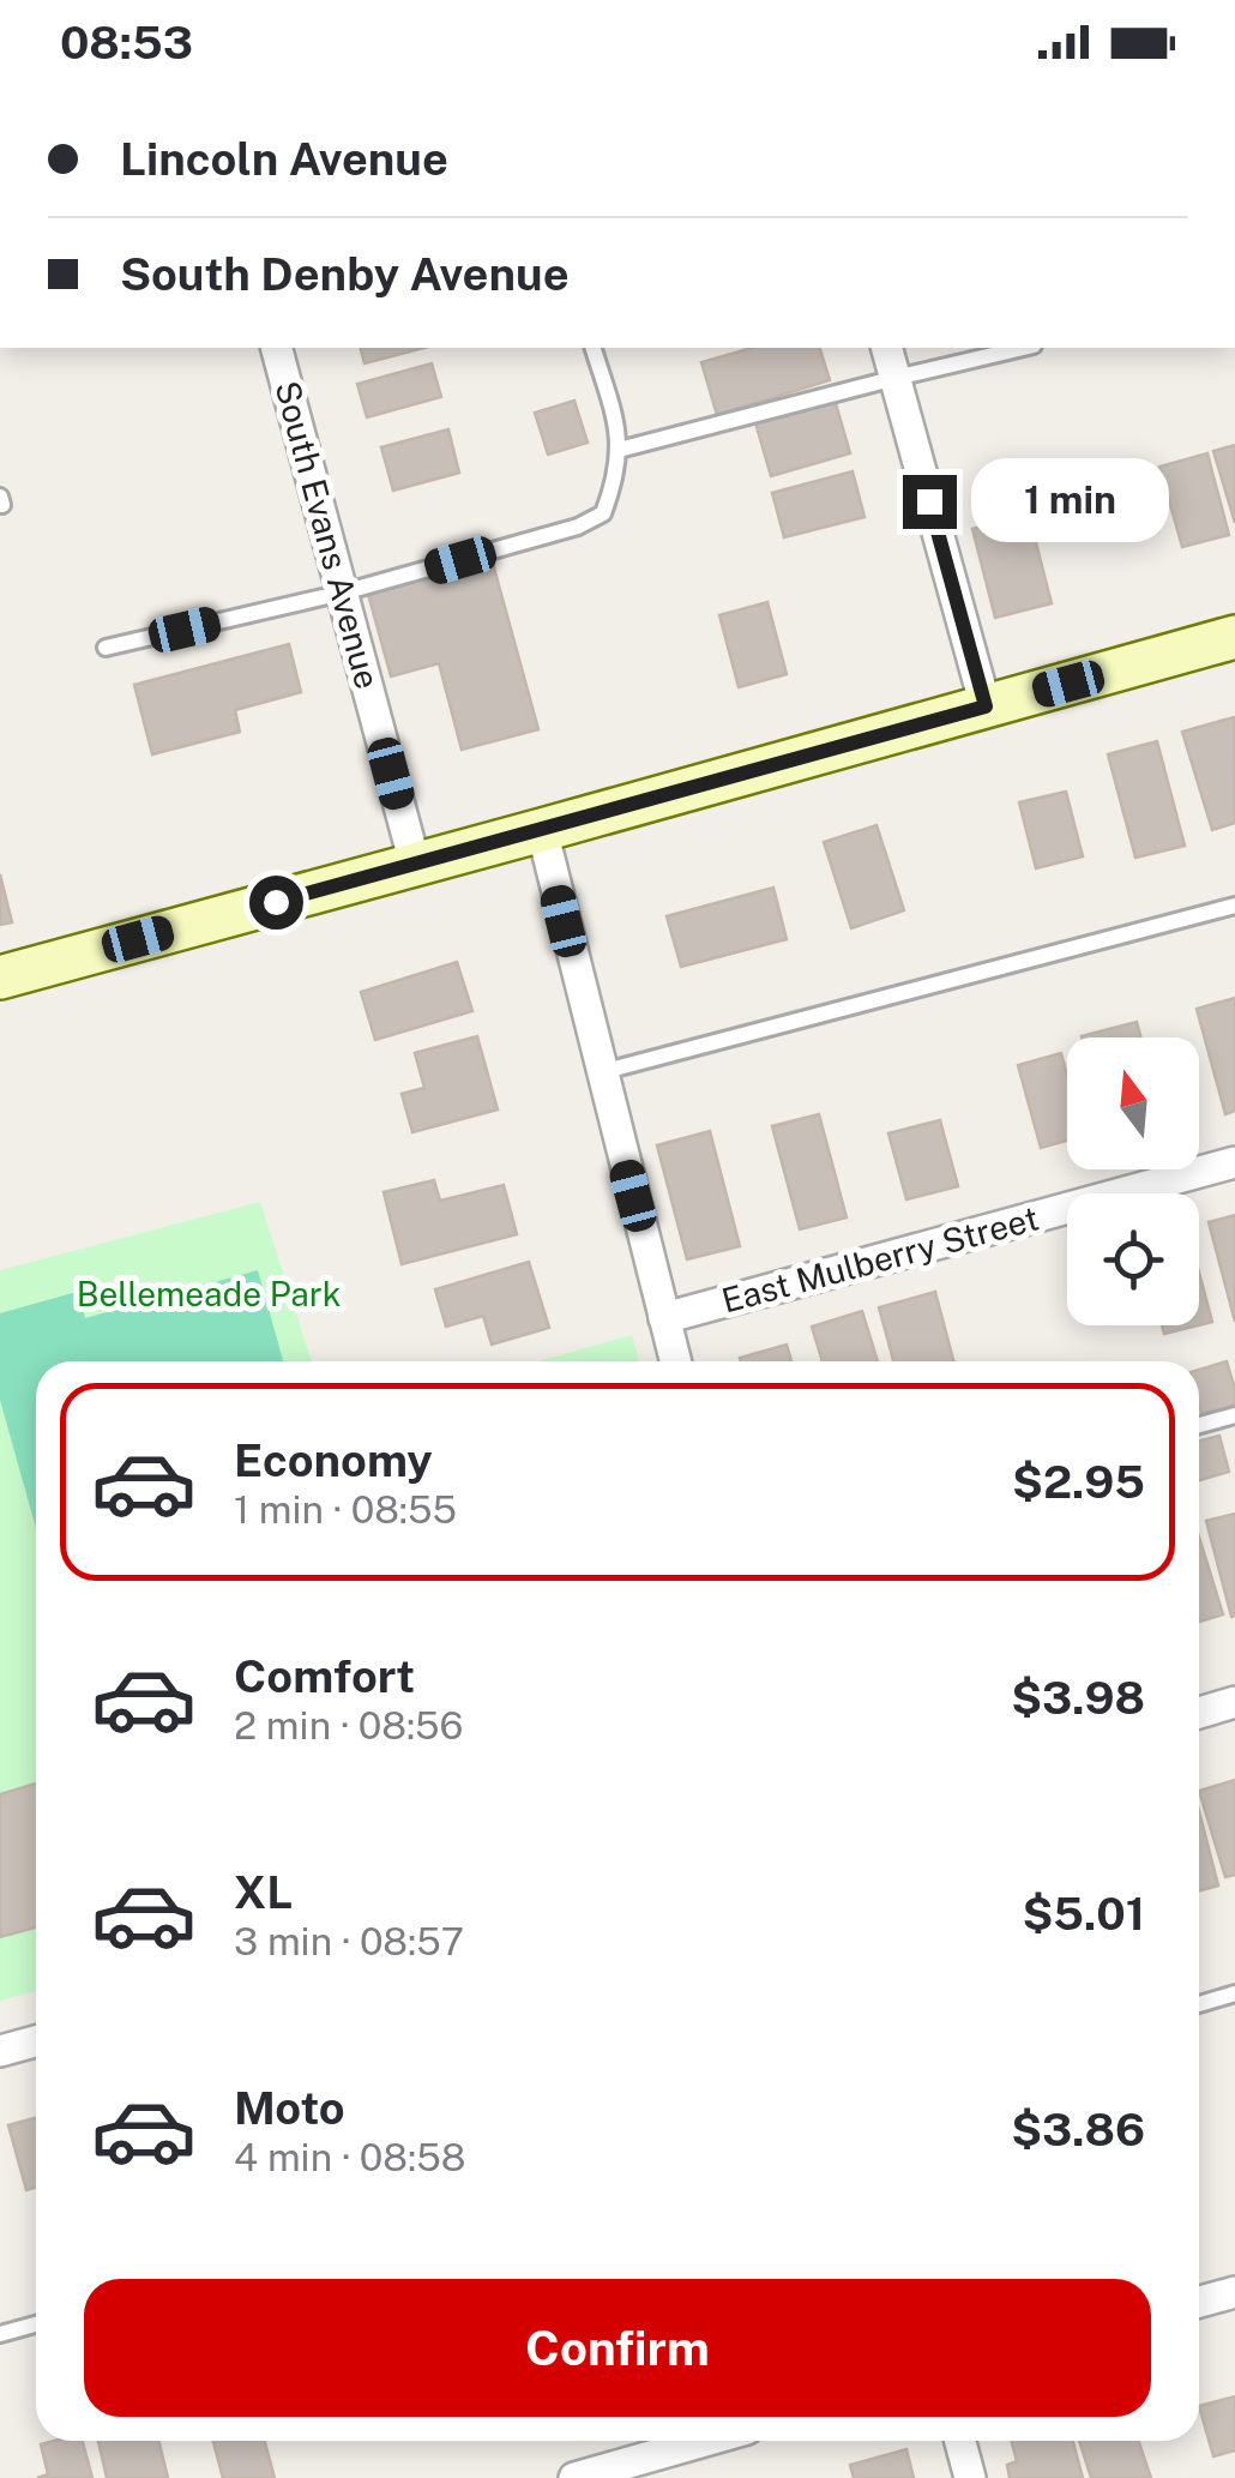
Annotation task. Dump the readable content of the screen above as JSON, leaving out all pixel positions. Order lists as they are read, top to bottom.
{
  "streets": {
    "street": ["South Evans Avenue", "East Mulberry Street"]
  },
  "parks": ["Bellemeade Park"],
  "north": "top",
  "page": {
    "status": "08:53",
    "banner": ["Lincoln Avenue", "South Denby Avenue"],
    "bubble": "1 min",
    "list": [
      {
        "name": "Economy",
        "note": "1 min · 08:55",
        "value": "$2.95"
      },
      {
        "name": "Comfort",
        "note": "2 min · 08:56",
        "value": "$3.98"
      },
      {
        "name": "XL",
        "note": "3 min · 08:57",
        "value": "$5.01"
      },
      {
        "name": "Moto",
        "note": "4 min · 08:58",
        "value": "$3.86"
      }
    ],
    "buttons": "Confirm"
  }
}
